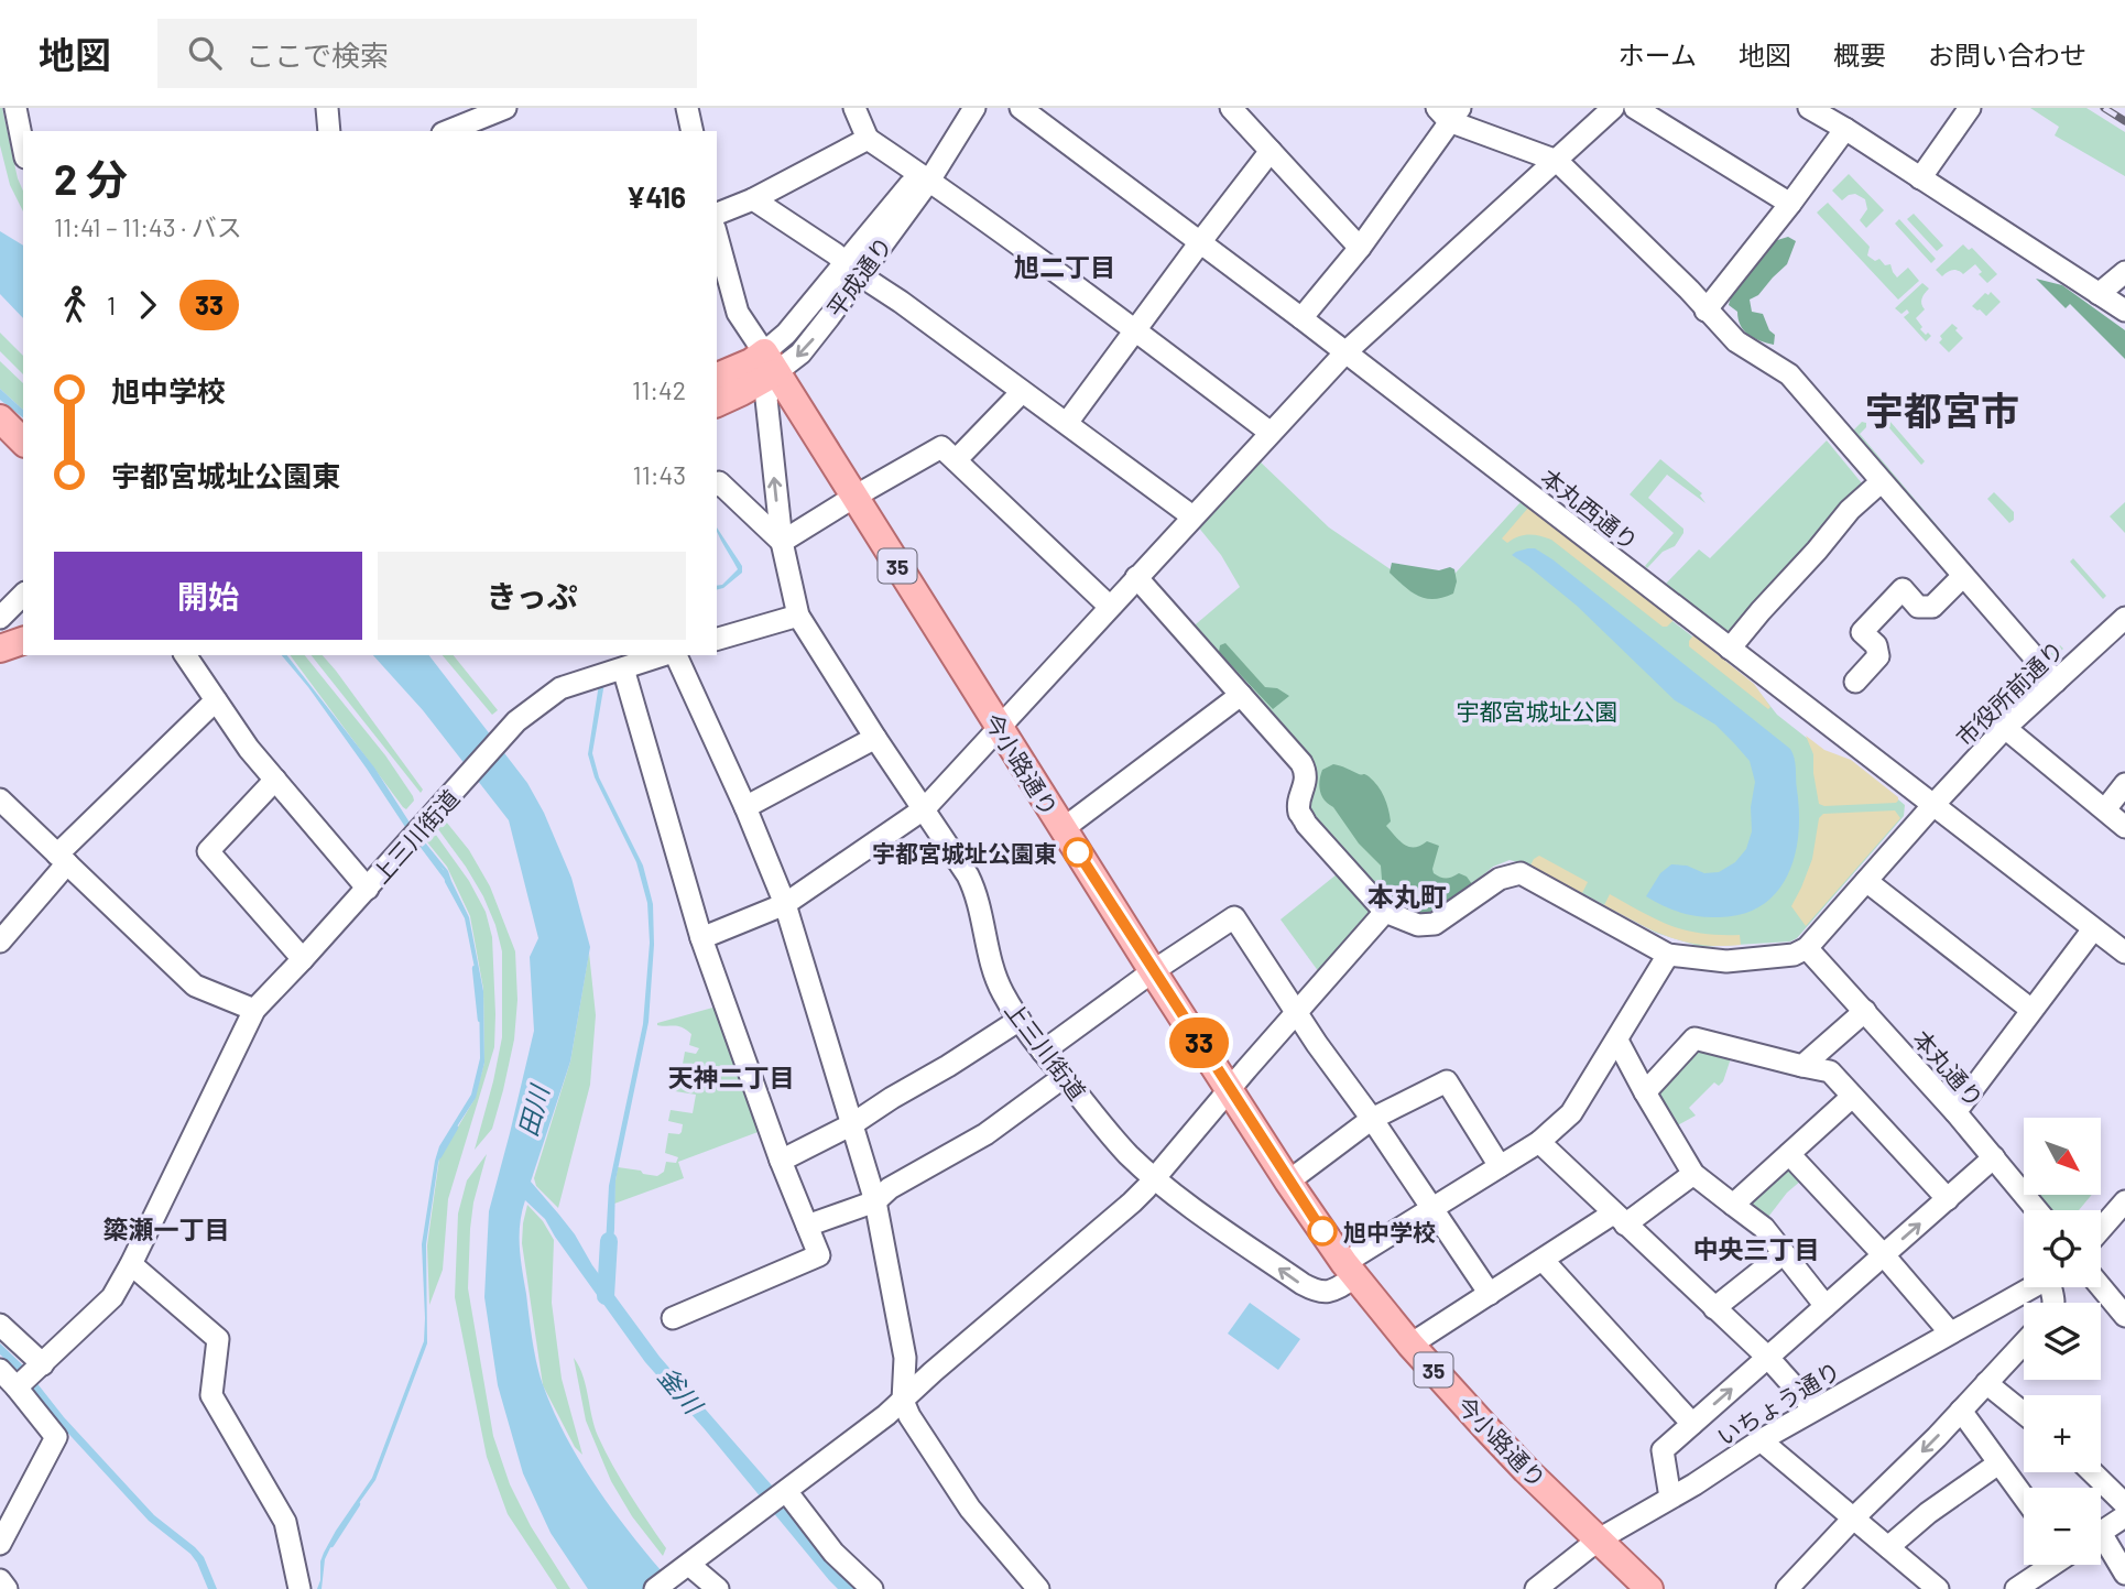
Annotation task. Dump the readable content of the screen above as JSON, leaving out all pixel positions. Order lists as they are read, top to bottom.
{
  "streets": {
    "main road": ["平成通り", "35", "今小路通り"],
    "street": [
      "本丸西通り",
      "市役所前通り",
      "上三川街道",
      "本丸通り",
      "いちょう通り"
    ]
  },
  "crossings": [
    ["平成通り", "今小路通り"],
    ["平成通り", "上三川街道"],
    ["本丸西通り", "市役所前通り"],
    ["市役所前通り", "本丸通り"],
    ["今小路通り", "上三川街道"],
    ["今小路通り", "いちょう通り"]
  ],
  "districts": [
    "旭二丁目",
    "宇都宮市",
    "本丸町",
    "天神二丁目",
    "簗瀬一丁目",
    "中央三丁目"
  ],
  "water": ["田川", "釜川"],
  "parks": ["宇都宮城址公園"],
  "places": ["宇都宮城址公園東", "旭中学校"],
  "lines": ["bus line 33"],
  "north": "bottom right",
  "page": {
    "header": "地図",
    "search": "ここで検索",
    "nav": [
      "ホーム",
      "地図",
      "概要",
      "お問い合わせ"
    ],
    "on_map": "33",
    "heading": ["2 分", "11:41 – 11:43 · バス", "¥416"],
    "legs": ["1", "33"],
    "list": [
      {
        "name": "旭中学校",
        "value": "11:42"
      },
      {
        "name": "宇都宮城址公園東",
        "value": "11:43"
      }
    ],
    "buttons": ["開始", "きっぷ"],
    "map_buttons": ["+", "−"]
  }
}
